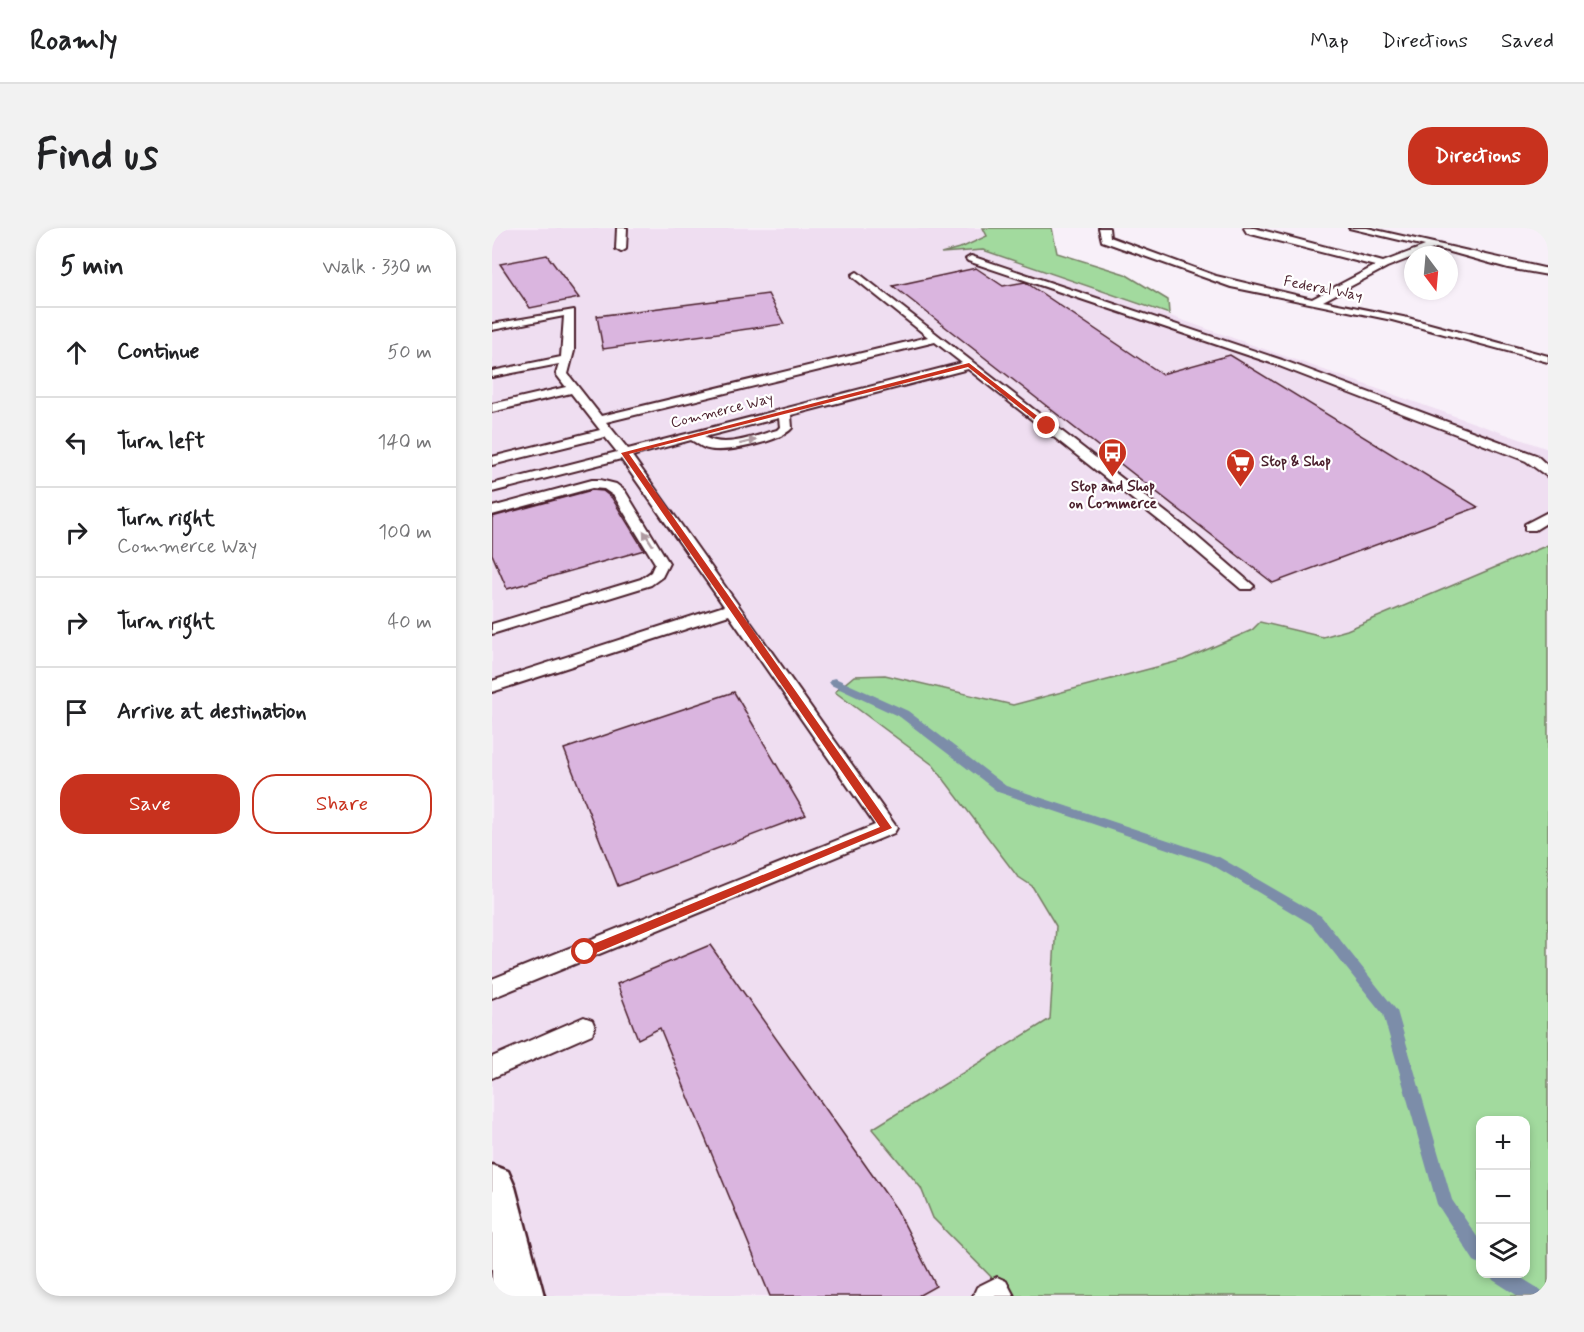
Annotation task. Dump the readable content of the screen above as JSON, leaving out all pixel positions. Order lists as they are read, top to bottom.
{
  "streets": {
    "lane": ["Federal Way", "Commerce Way"]
  },
  "places": {
    "bus stop": ["Stop and Shop on Commerce"],
    "supermarket": ["Stop & Shop"]
  },
  "north": "bottom",
  "page": {
    "header": "Roamly",
    "nav": ["Map", "Directions", "Saved"],
    "buttons": [
      "Directions",
      ["Save", "Share"]
    ],
    "title": "Find us",
    "heading": ["5 min", "Walk · 330 m"],
    "list": [
      ["Continue", "50 m"],
      ["Turn left", "140 m"],
      ["Turn right", "Commerce Way", "100 m"],
      ["Turn right", "40 m"],
      "Arrive at destination"
    ],
    "map_buttons": ["+", "−"]
  }
}
